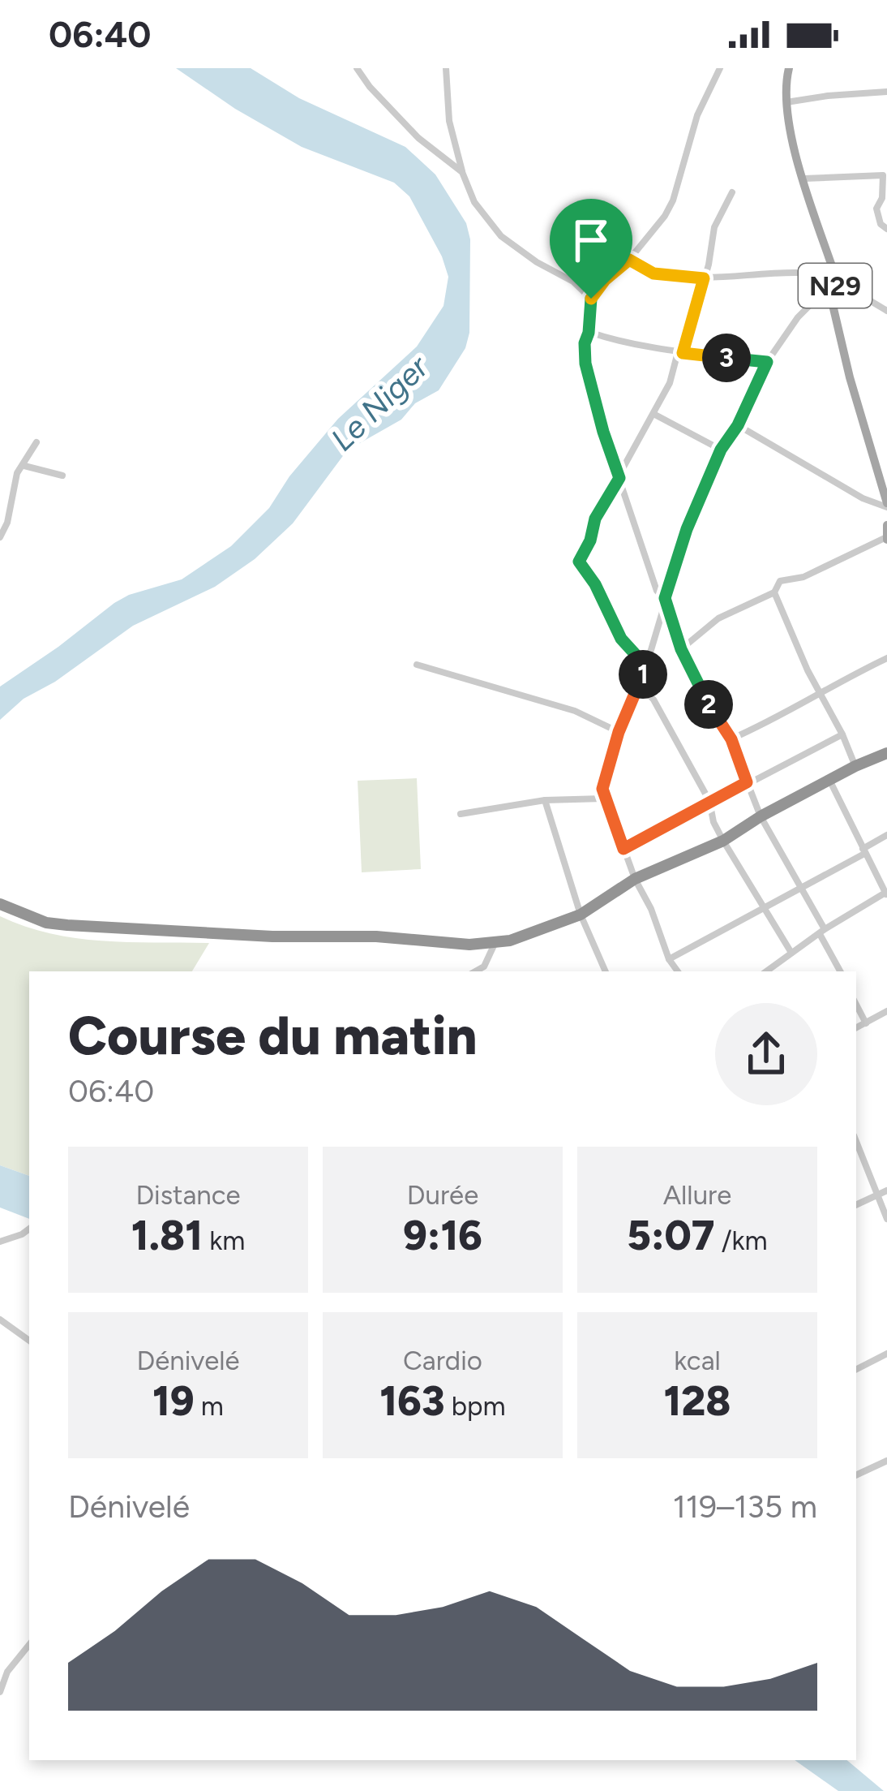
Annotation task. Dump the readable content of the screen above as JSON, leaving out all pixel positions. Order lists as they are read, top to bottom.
{
  "streets": {
    "main road": ["N29"]
  },
  "water": ["Le Niger"],
  "page": {
    "status": "06:40",
    "pins": ["3", "1", "2"],
    "heading": ["Course du matin", "06:40"],
    "stats": [
      ["Distance", "1.81 km"],
      ["Durée", "9:16"],
      ["Allure", "5:07 /km"],
      ["Dénivelé", "19 m"],
      ["Cardio", "163 bpm"],
      ["kcal", "128"]
    ],
    "chart": ["Dénivelé", "119–135 m"]
  }
}
